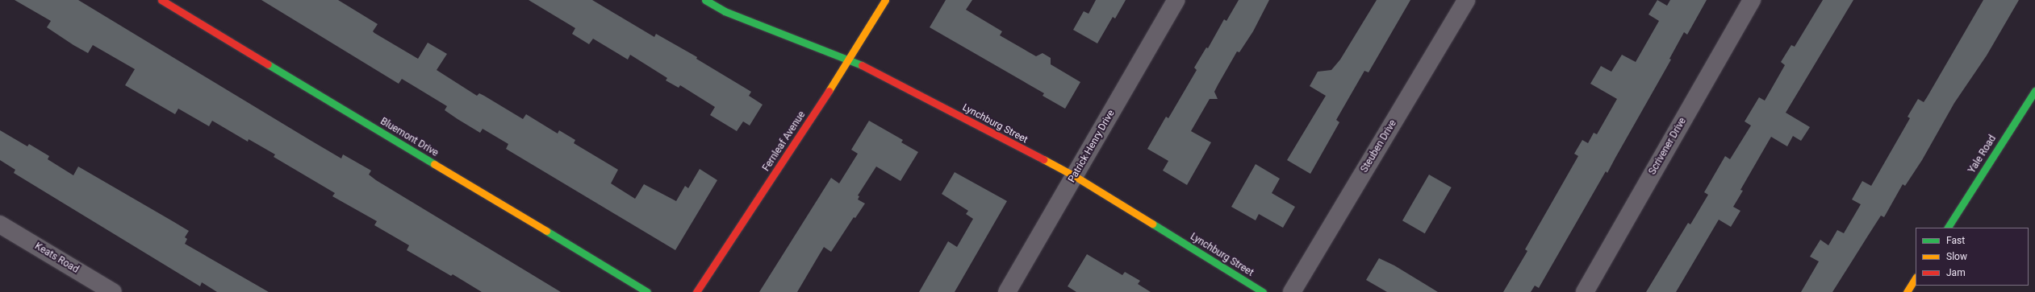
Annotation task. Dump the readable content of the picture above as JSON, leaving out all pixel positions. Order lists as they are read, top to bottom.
{
  "streets": {
    "street": [
      "Lynchburg Street",
      "Bluemont Drive",
      "Fernleaf Avenue",
      "Patrick Henry Drive",
      "Steuben Drive",
      "Scrivener Drive",
      "Yale Road",
      "Keats Road"
    ]
  },
  "crossings": [
    ["Lynchburg Street", "Fernleaf Avenue"],
    ["Lynchburg Street", "Patrick Henry Drive"]
  ],
  "legend": ["Fast", "Slow", "Jam"]
}
